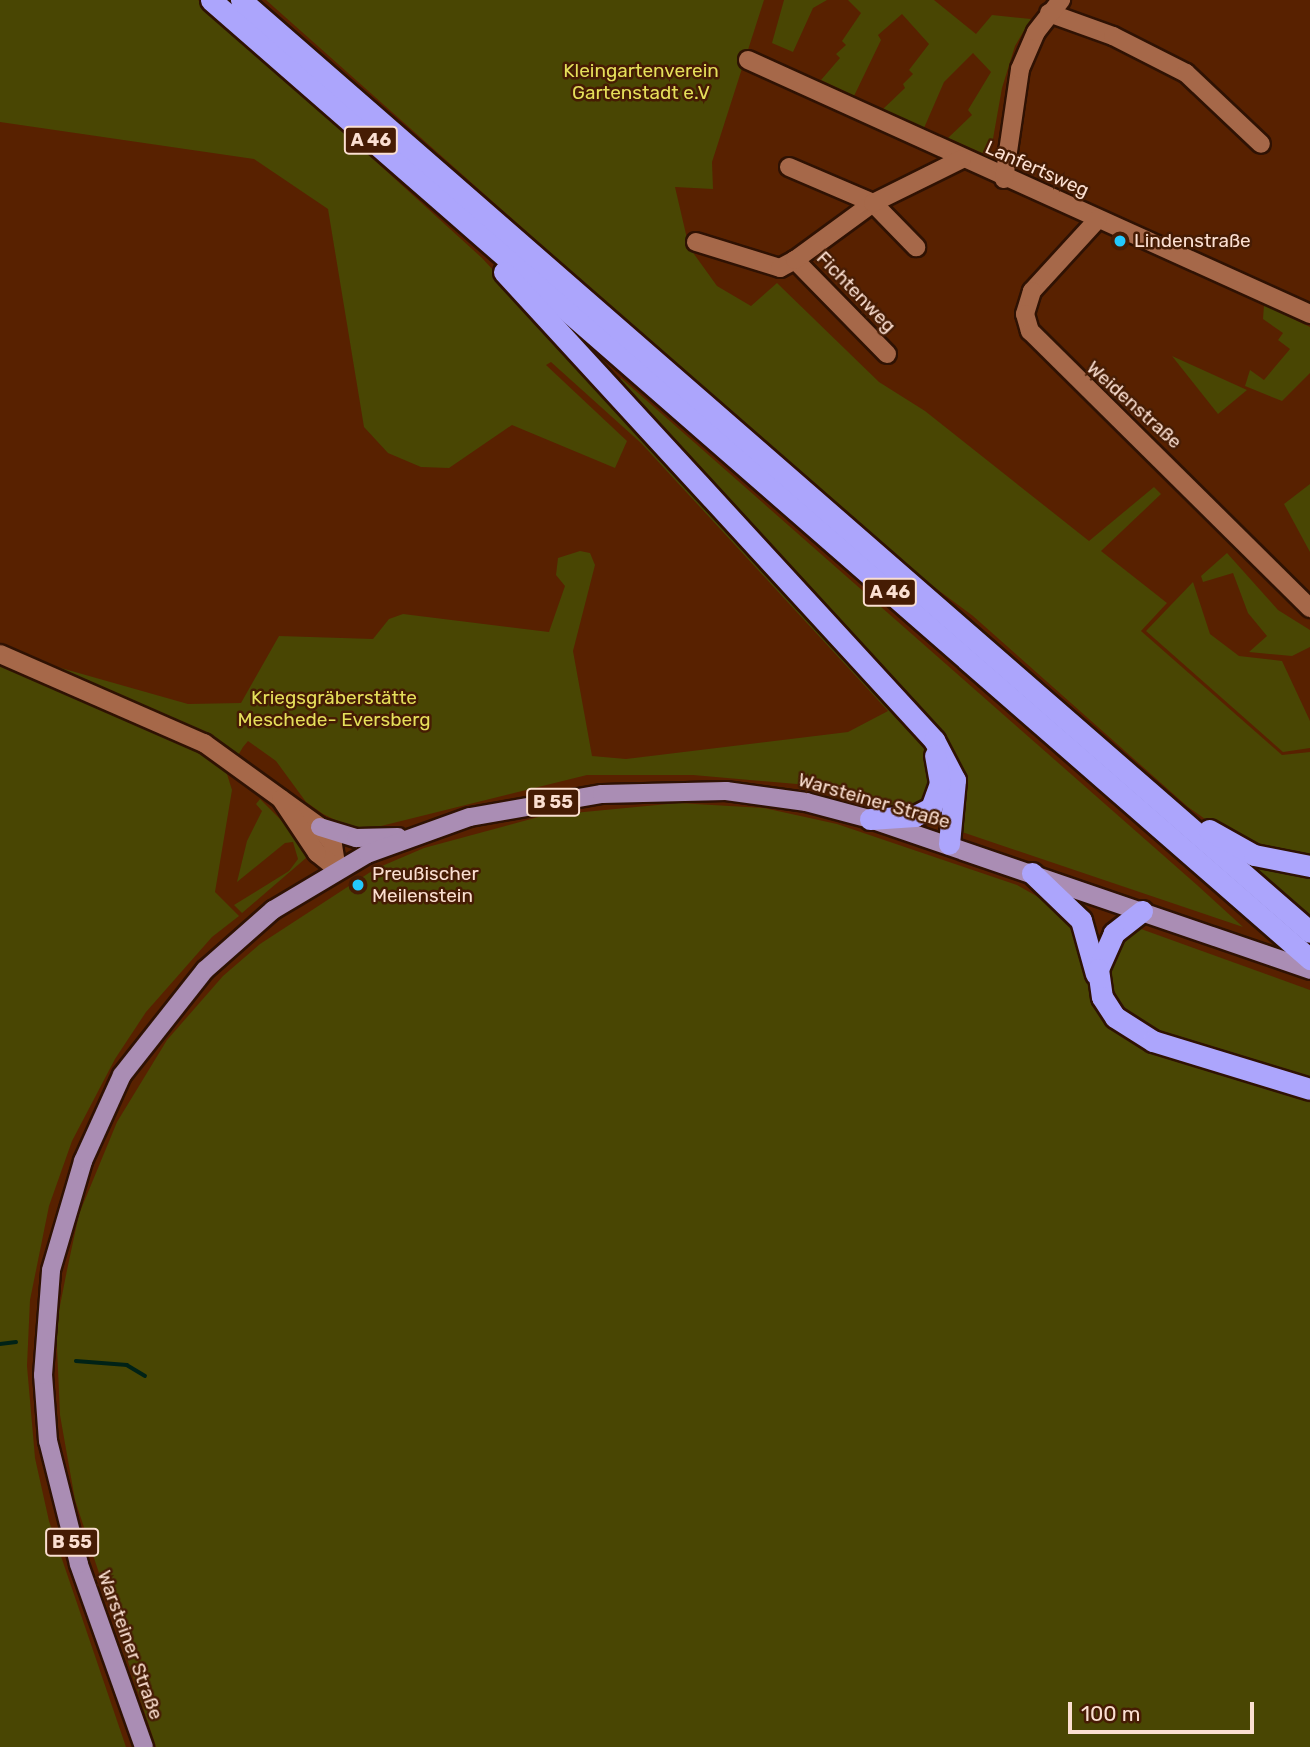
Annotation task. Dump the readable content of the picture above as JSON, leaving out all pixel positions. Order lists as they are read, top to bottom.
{
  "streets": {
    "highway": ["A 46"],
    "main road": ["Warsteiner Straße", "B 55"],
    "street": ["Lanfertsweg", "Fichtenweg", "Weidenstraße"]
  },
  "crossings": [
    ["Lanfertsweg", "Fichtenweg"],
    ["Lanfertsweg", "Weidenstraße"]
  ],
  "parks": ["Kleingartenverein Gartenstadt e.V", "Kriegsgräberstätte Meschede- Eversberg"],
  "places": ["Lindenstraße", "Preußischer Meilenstein"],
  "scale_bar": "100 m"
}
